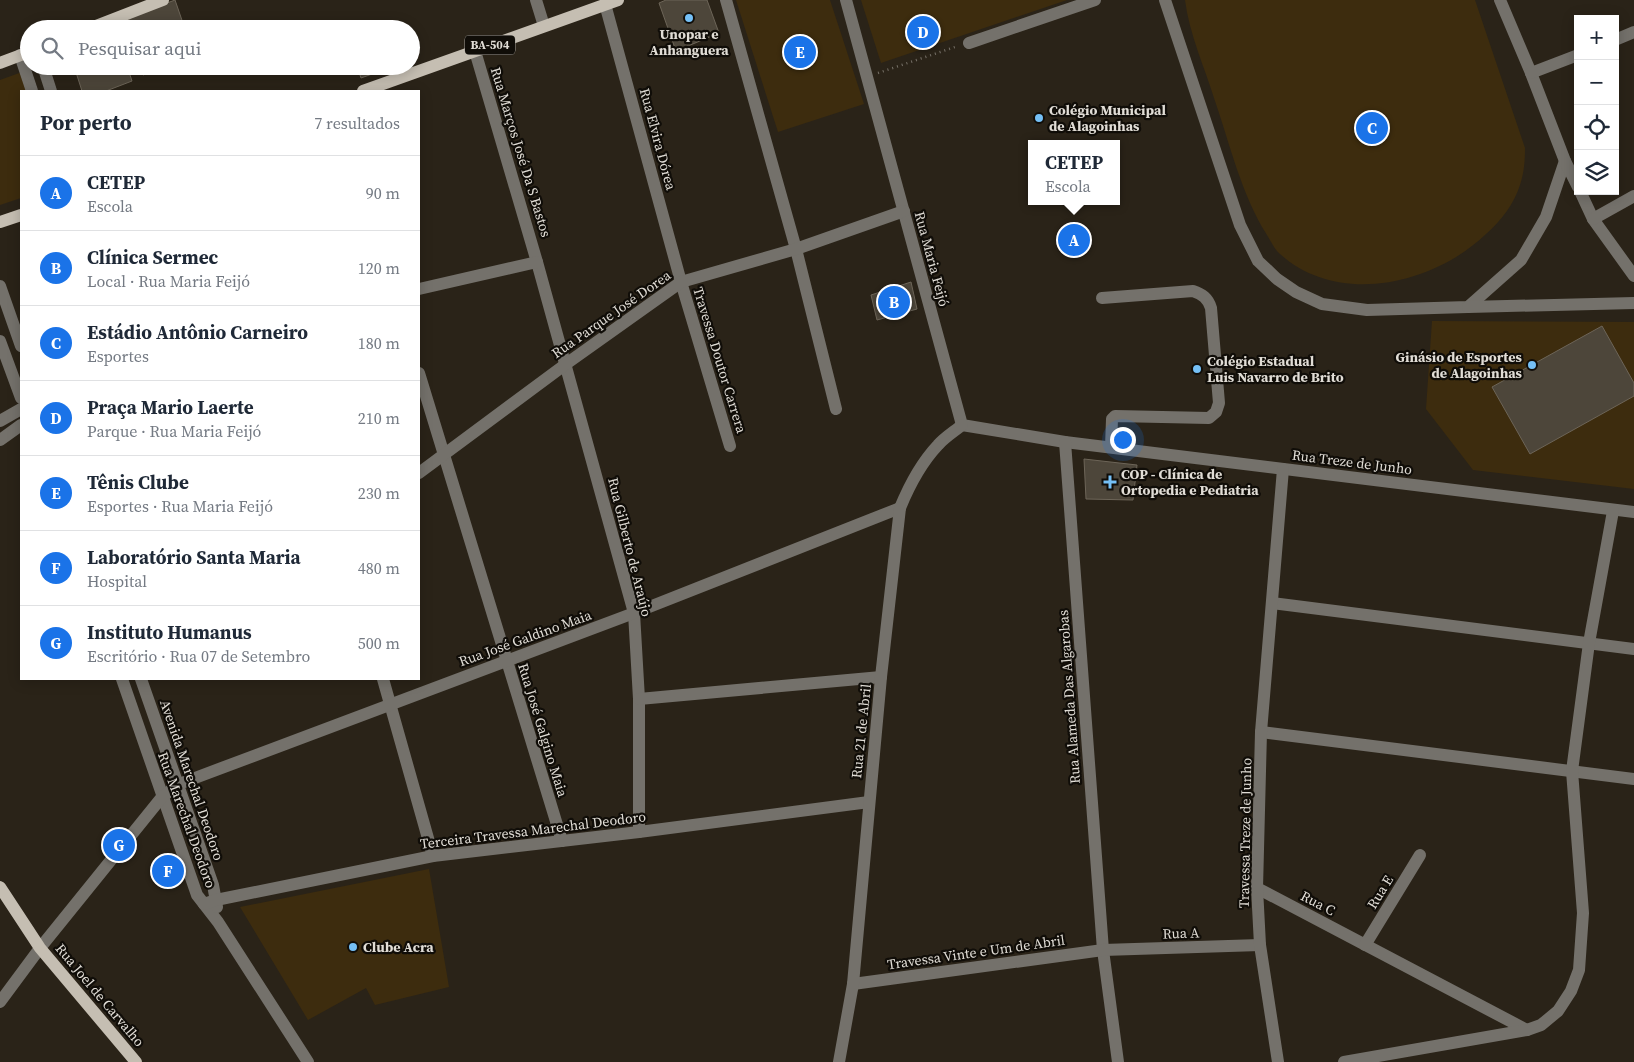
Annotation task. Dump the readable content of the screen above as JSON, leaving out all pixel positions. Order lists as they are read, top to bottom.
{
  "streets": {
    "main road": ["BA-504", "Rua Elvira Dórea", "Rua Joel de Carvalho"],
    "street": [
      "Rua Marços José Da S Bastos",
      "Rua Maria Feijó",
      "Rua Parque José Dorea",
      "Travessa Doutor Carrera",
      "Rua Treze de Junho",
      "Rua Gilberto de Araújo",
      "Rua José Galdino Maia",
      "Rua Alameda Das Algarobas",
      "Rua José Galgino Maia",
      "Rua 21 de Abril",
      "Avenida Marechal Deodoro",
      "Rua Marechal Deodoro",
      "Terceira Travessa Marechal Deodoro",
      "Travessa Treze de Junho",
      "Rua E",
      "Rua C",
      "Rua A",
      "Travessa Vinte e Um de Abril"
    ]
  },
  "crossings": [
    ["Rua Elvira Dórea", "Rua Marços José Da S Bastos"],
    ["Rua Elvira Dórea", "Rua Parque José Dorea"],
    ["Rua Elvira Dórea", "Travessa Doutor Carrera"],
    ["Rua Marços José Da S Bastos", "Rua Parque José Dorea"],
    ["Rua Marços José Da S Bastos", "Rua Gilberto de Araújo"],
    ["Rua Maria Feijó", "Rua Parque José Dorea"],
    ["Rua Maria Feijó", "Rua 21 de Abril"],
    ["Rua Parque José Dorea", "Travessa Doutor Carrera"],
    ["Rua Parque José Dorea", "Rua Gilberto de Araújo"],
    ["Rua Parque José Dorea", "Rua José Galgino Maia"],
    ["Rua Treze de Junho", "Rua Alameda Das Algarobas"],
    ["Rua Treze de Junho", "Travessa Treze de Junho"],
    ["Rua Gilberto de Araújo", "Rua José Galdino Maia"],
    ["Rua Gilberto de Araújo", "Terceira Travessa Marechal Deodoro"],
    ["Rua José Galdino Maia", "Rua José Galgino Maia"],
    ["Rua José Galdino Maia", "Rua 21 de Abril"],
    ["Rua José Galdino Maia", "Avenida Marechal Deodoro"],
    ["Rua José Galdino Maia", "Rua Marechal Deodoro"],
    ["Rua José Galdino Maia", "Rua Joel de Carvalho"],
    ["Rua Alameda Das Algarobas", "Rua A"],
    ["Rua Alameda Das Algarobas", "Travessa Vinte e Um de Abril"],
    ["Rua José Galgino Maia", "Terceira Travessa Marechal Deodoro"],
    ["Rua 21 de Abril", "Terceira Travessa Marechal Deodoro"],
    ["Rua 21 de Abril", "Travessa Vinte e Um de Abril"],
    ["Avenida Marechal Deodoro", "Rua Marechal Deodoro"],
    ["Avenida Marechal Deodoro", "Terceira Travessa Marechal Deodoro"],
    ["Rua Marechal Deodoro", "Terceira Travessa Marechal Deodoro"],
    ["Travessa Treze de Junho", "Rua C"],
    ["Travessa Treze de Junho", "Rua A"],
    ["Rua E", "Rua C"],
    ["Rua A", "Travessa Vinte e Um de Abril"]
  ],
  "places": {
    "other": [
      "Unopar e Anhanguera",
      "Colégio Municipal de Alagoinhas",
      "Ginásio de Esportes de Alagoinhas",
      "Colégio Estadual Luis Navarro de Brito",
      "Clube Acra"
    ],
    "health": ["COP - Clínica de Ortopedia e Pediatria"]
  },
  "page": {
    "pins": [
      "D",
      "E",
      "C",
      "A",
      "B",
      "G",
      "F"
    ],
    "map_buttons": ["+", "−"],
    "search": "Pesquisar aqui",
    "heading": ["Por perto", "7 resultados"],
    "popup": ["CETEP", "Escola"],
    "list": [
      {
        "mark": "A",
        "name": "CETEP",
        "note": "Escola",
        "value": "90 m"
      },
      {
        "mark": "B",
        "name": "Clínica Sermec",
        "note": "Local · Rua Maria Feijó",
        "value": "120 m"
      },
      {
        "mark": "C",
        "name": "Estádio Antônio Carneiro",
        "note": "Esportes",
        "value": "180 m"
      },
      {
        "mark": "D",
        "name": "Praça Mario Laerte",
        "note": "Parque · Rua Maria Feijó",
        "value": "210 m"
      },
      {
        "mark": "E",
        "name": "Tênis Clube",
        "note": "Esportes · Rua Maria Feijó",
        "value": "230 m"
      },
      {
        "mark": "F",
        "name": "Laboratório Santa Maria",
        "note": "Hospital",
        "value": "480 m"
      },
      {
        "mark": "G",
        "name": "Instituto Humanus",
        "note": "Escritório · Rua 07 de Setembro",
        "value": "500 m"
      }
    ]
  }
}
